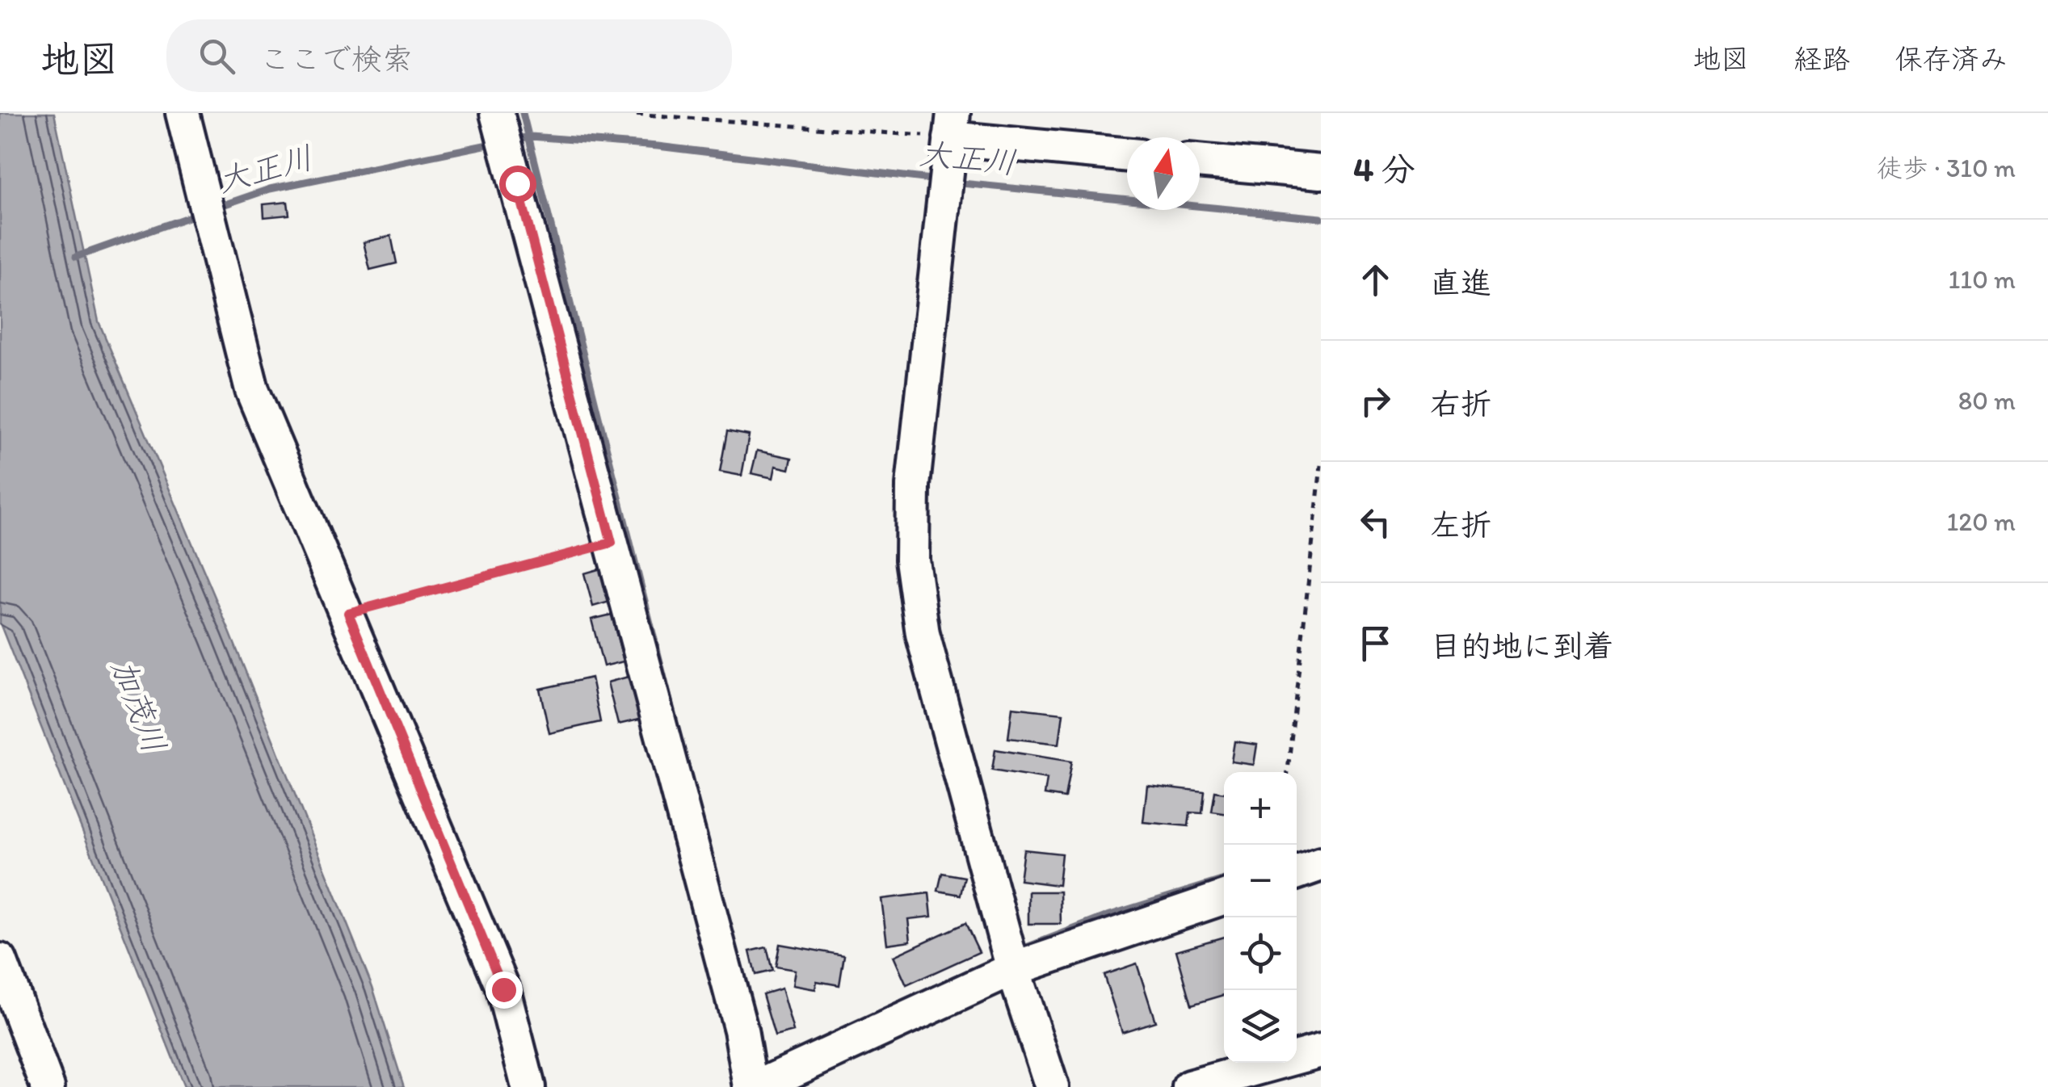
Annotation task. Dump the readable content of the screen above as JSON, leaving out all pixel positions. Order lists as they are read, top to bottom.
{
  "water": ["大正川", "加茂川"],
  "north": "top",
  "page": {
    "header": "地図",
    "search": "ここで検索",
    "nav": ["地図", "経路", "保存済み"],
    "heading": ["4 分", "徒歩 · 310 m"],
    "list": [
      ["直進", "110 m"],
      ["右折", "80 m"],
      ["左折", "120 m"],
      "目的地に到着"
    ],
    "map_buttons": ["+", "−"]
  }
}
